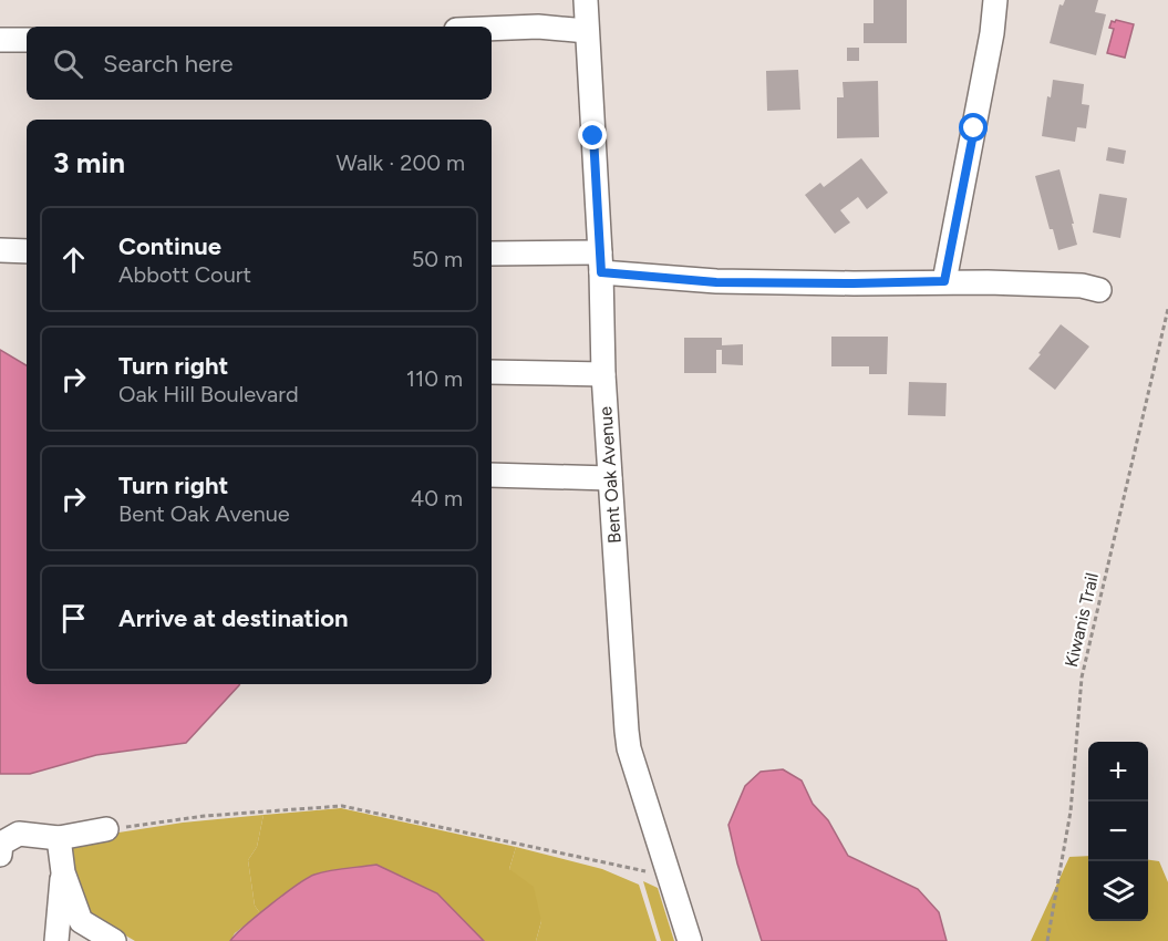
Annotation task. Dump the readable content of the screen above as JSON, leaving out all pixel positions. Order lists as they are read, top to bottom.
{
  "streets": {
    "street": ["Bent Oak Avenue"],
    "path": ["Kiwanis Trail"]
  },
  "page": {
    "search": "Search here",
    "heading": ["3 min", "Walk · 200 m"],
    "list": [
      ["Continue", "Abbott Court", "50 m"],
      ["Turn right", "Oak Hill Boulevard", "110 m"],
      ["Turn right", "Bent Oak Avenue", "40 m"],
      "Arrive at destination"
    ],
    "map_buttons": ["+", "−"]
  }
}
